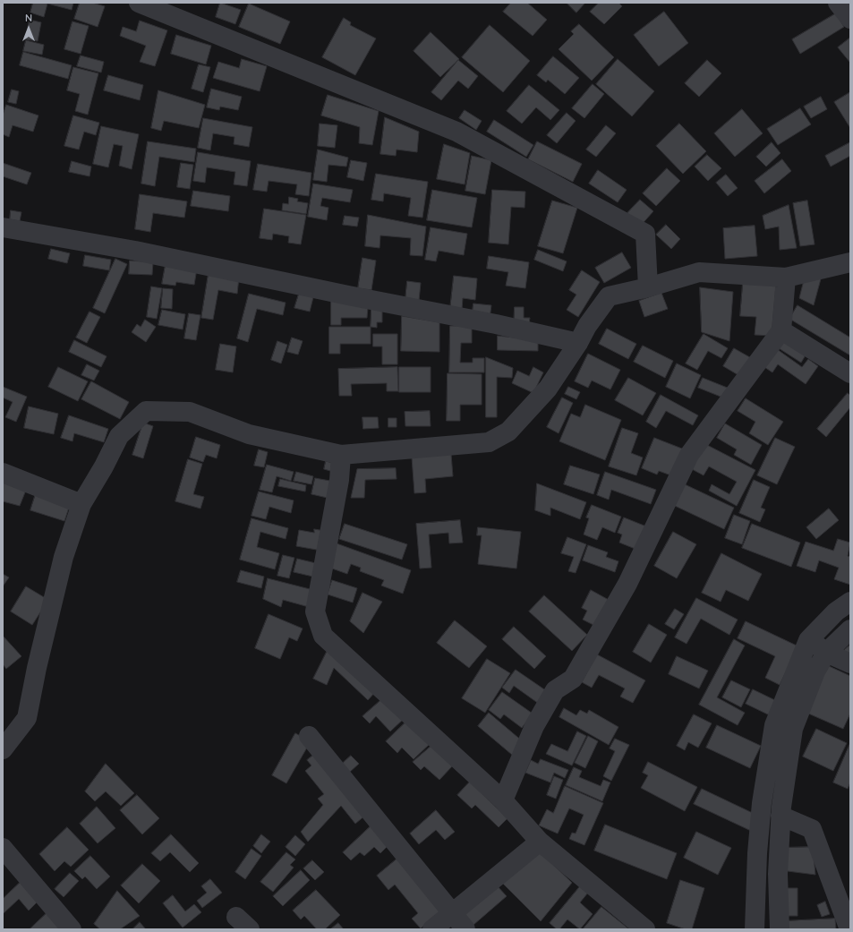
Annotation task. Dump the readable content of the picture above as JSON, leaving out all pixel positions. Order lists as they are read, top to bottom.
{
  "north": "top"
}
